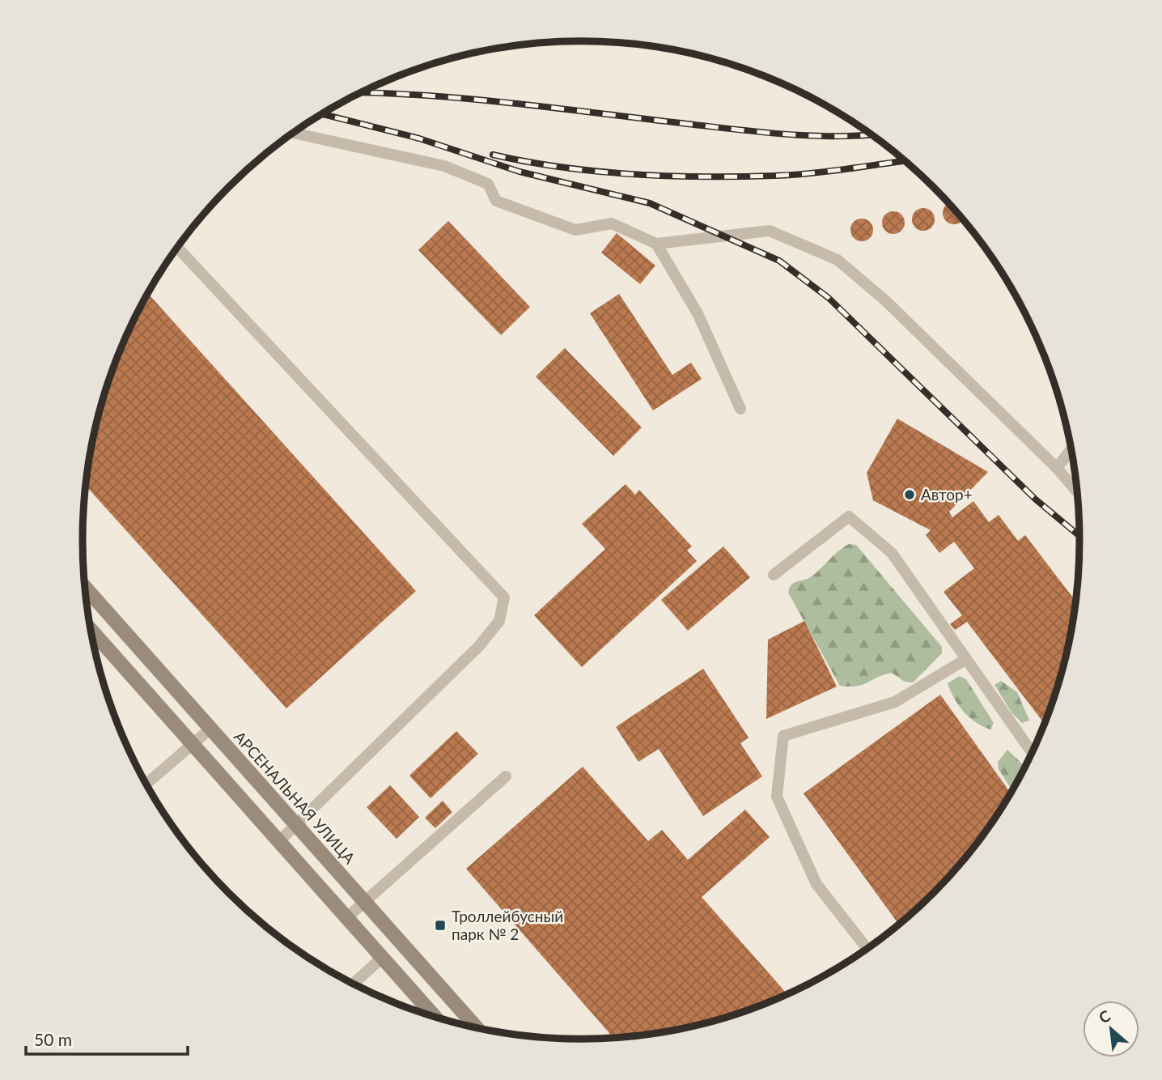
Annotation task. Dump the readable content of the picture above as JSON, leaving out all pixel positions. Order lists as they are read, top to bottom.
{
  "streets": {
    "street": ["АРСЕНАЛЬНАЯ УЛИЦА"]
  },
  "places": {
    "other": ["Автор+"],
    "transit": ["Троллейбусный парк № 2"]
  },
  "scale_bar": "50 m",
  "north": "top left"
}
